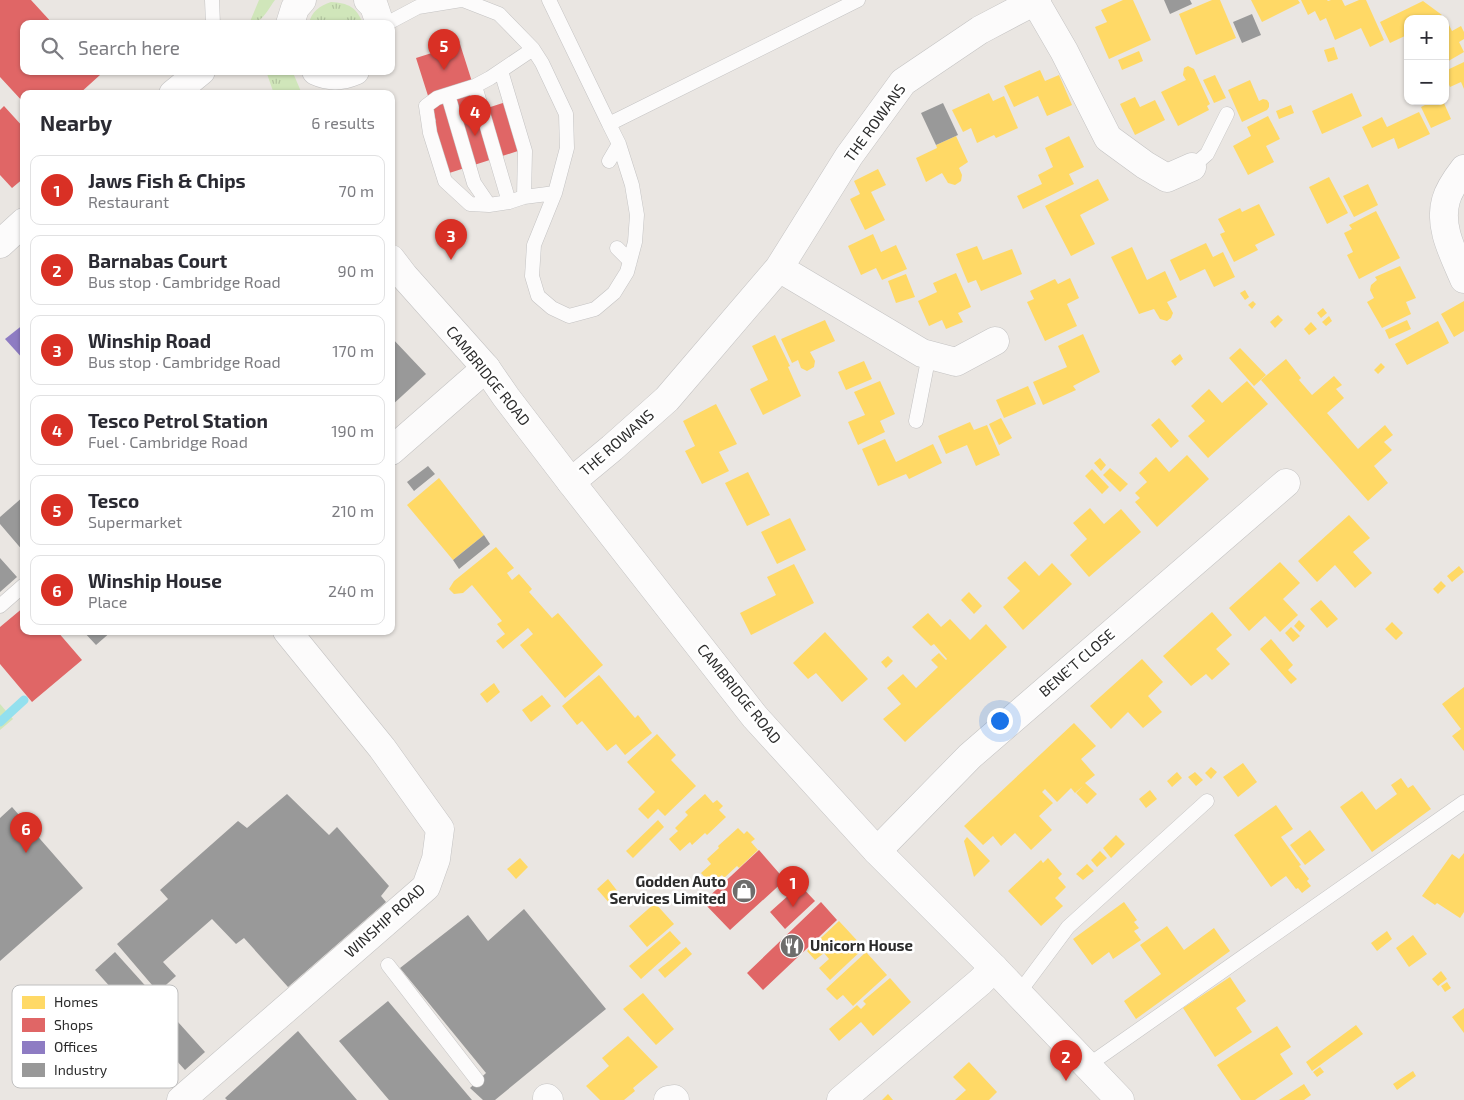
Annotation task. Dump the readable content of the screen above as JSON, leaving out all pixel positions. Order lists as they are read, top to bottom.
{
  "streets": {
    "street": [
      "THE ROWANS",
      "CAMBRIDGE ROAD",
      "BENE'T CLOSE",
      "WINSHIP ROAD"
    ]
  },
  "crossings": [
    ["THE ROWANS", "CAMBRIDGE ROAD"],
    ["CAMBRIDGE ROAD", "BENE'T CLOSE"]
  ],
  "places": {
    "shop": ["Godden Auto Services Limited"],
    "restaurant": ["Unicorn House"]
  },
  "legend": [
    "Homes",
    "Shops",
    "Offices",
    "Industry"
  ],
  "page": {
    "map_buttons": ["+", "−"],
    "search": "Search here",
    "pins": [
      "5",
      "4",
      "3",
      "6",
      "1",
      "2"
    ],
    "heading": ["Nearby", "6 results"],
    "list": [
      {
        "mark": "1",
        "name": "Jaws Fish & Chips",
        "note": "Restaurant",
        "value": "70 m"
      },
      {
        "mark": "2",
        "name": "Barnabas Court",
        "note": "Bus stop · Cambridge Road",
        "value": "90 m"
      },
      {
        "mark": "3",
        "name": "Winship Road",
        "note": "Bus stop · Cambridge Road",
        "value": "170 m"
      },
      {
        "mark": "4",
        "name": "Tesco Petrol Station",
        "note": "Fuel · Cambridge Road",
        "value": "190 m"
      },
      {
        "mark": "5",
        "name": "Tesco",
        "note": "Supermarket",
        "value": "210 m"
      },
      {
        "mark": "6",
        "name": "Winship House",
        "note": "Place",
        "value": "240 m"
      }
    ]
  }
}
